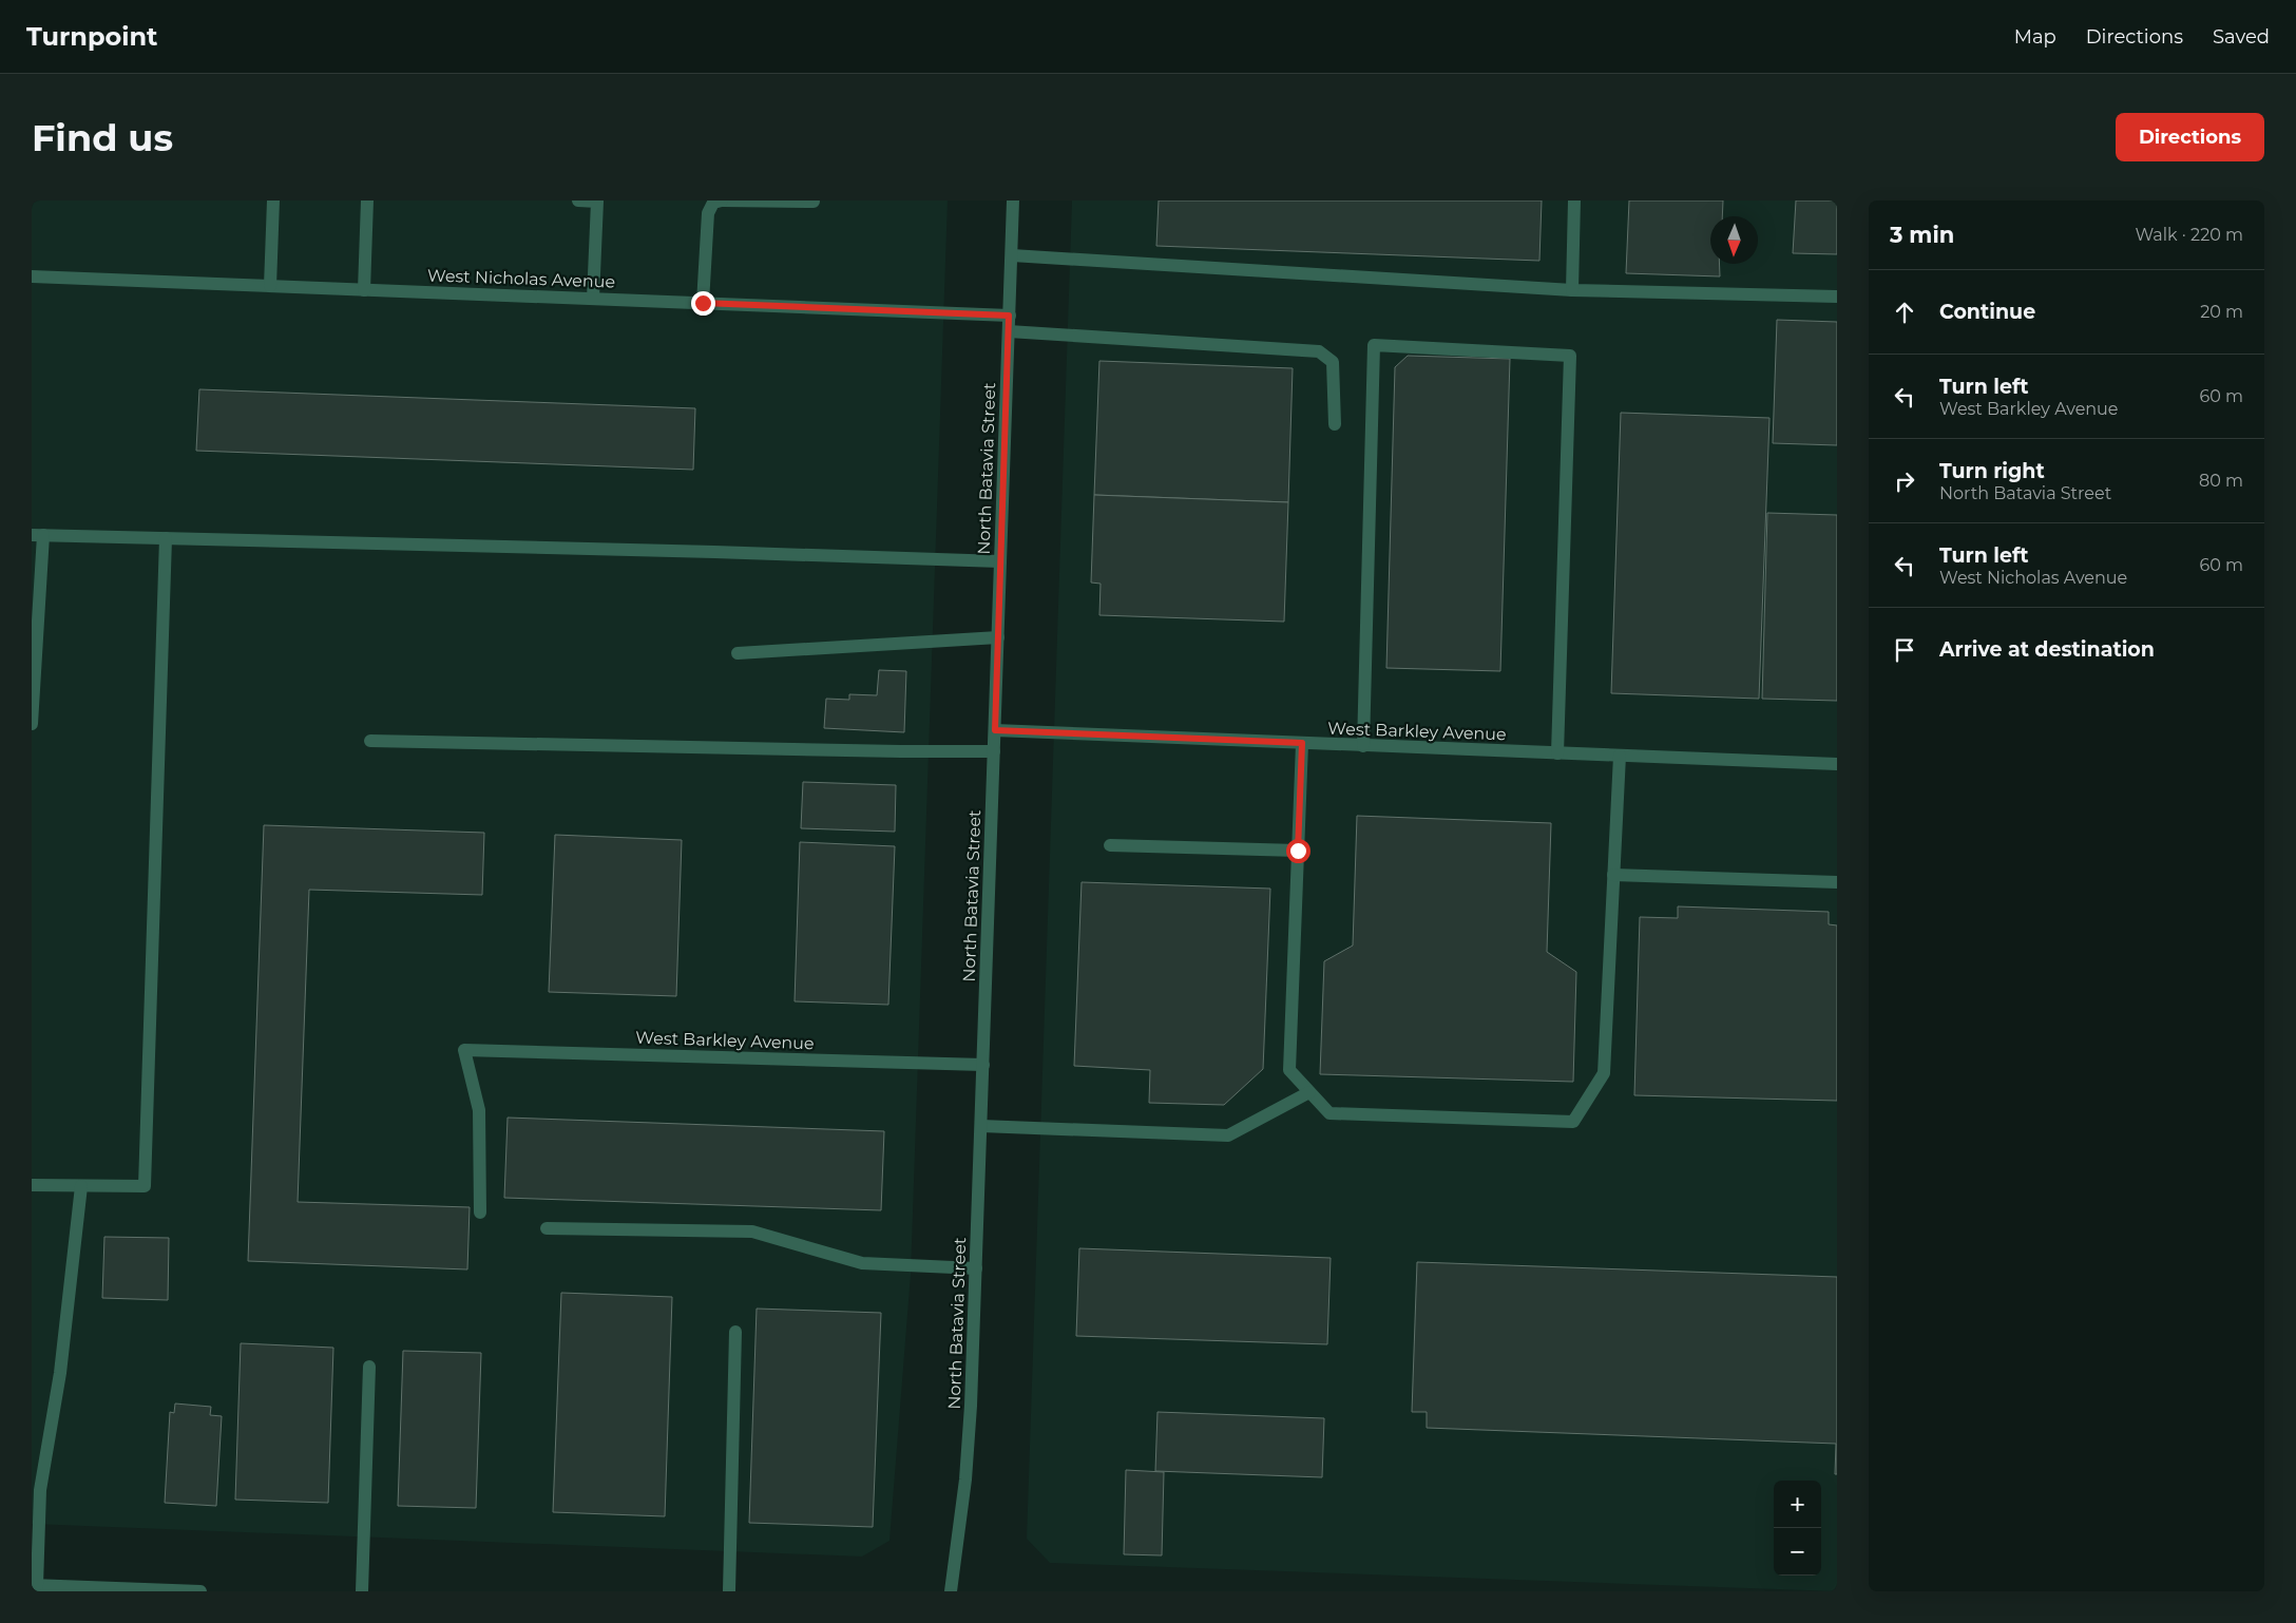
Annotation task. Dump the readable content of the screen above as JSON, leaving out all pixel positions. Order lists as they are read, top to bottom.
{
  "streets": {
    "street": ["West Nicholas Avenue", "North Batavia Street", "West Barkley Avenue"]
  },
  "crossings": [
    ["West Nicholas Avenue", "North Batavia Street"],
    ["North Batavia Street", "West Barkley Avenue"]
  ],
  "north": "bottom",
  "page": {
    "header": "Turnpoint",
    "nav": ["Map", "Directions", "Saved"],
    "buttons": "Directions",
    "title": "Find us",
    "heading": ["3 min", "Walk · 220 m"],
    "list": [
      ["Continue", "20 m"],
      ["Turn left", "West Barkley Avenue", "60 m"],
      ["Turn right", "North Batavia Street", "80 m"],
      ["Turn left", "West Nicholas Avenue", "60 m"],
      "Arrive at destination"
    ],
    "map_buttons": ["+", "−"]
  }
}
